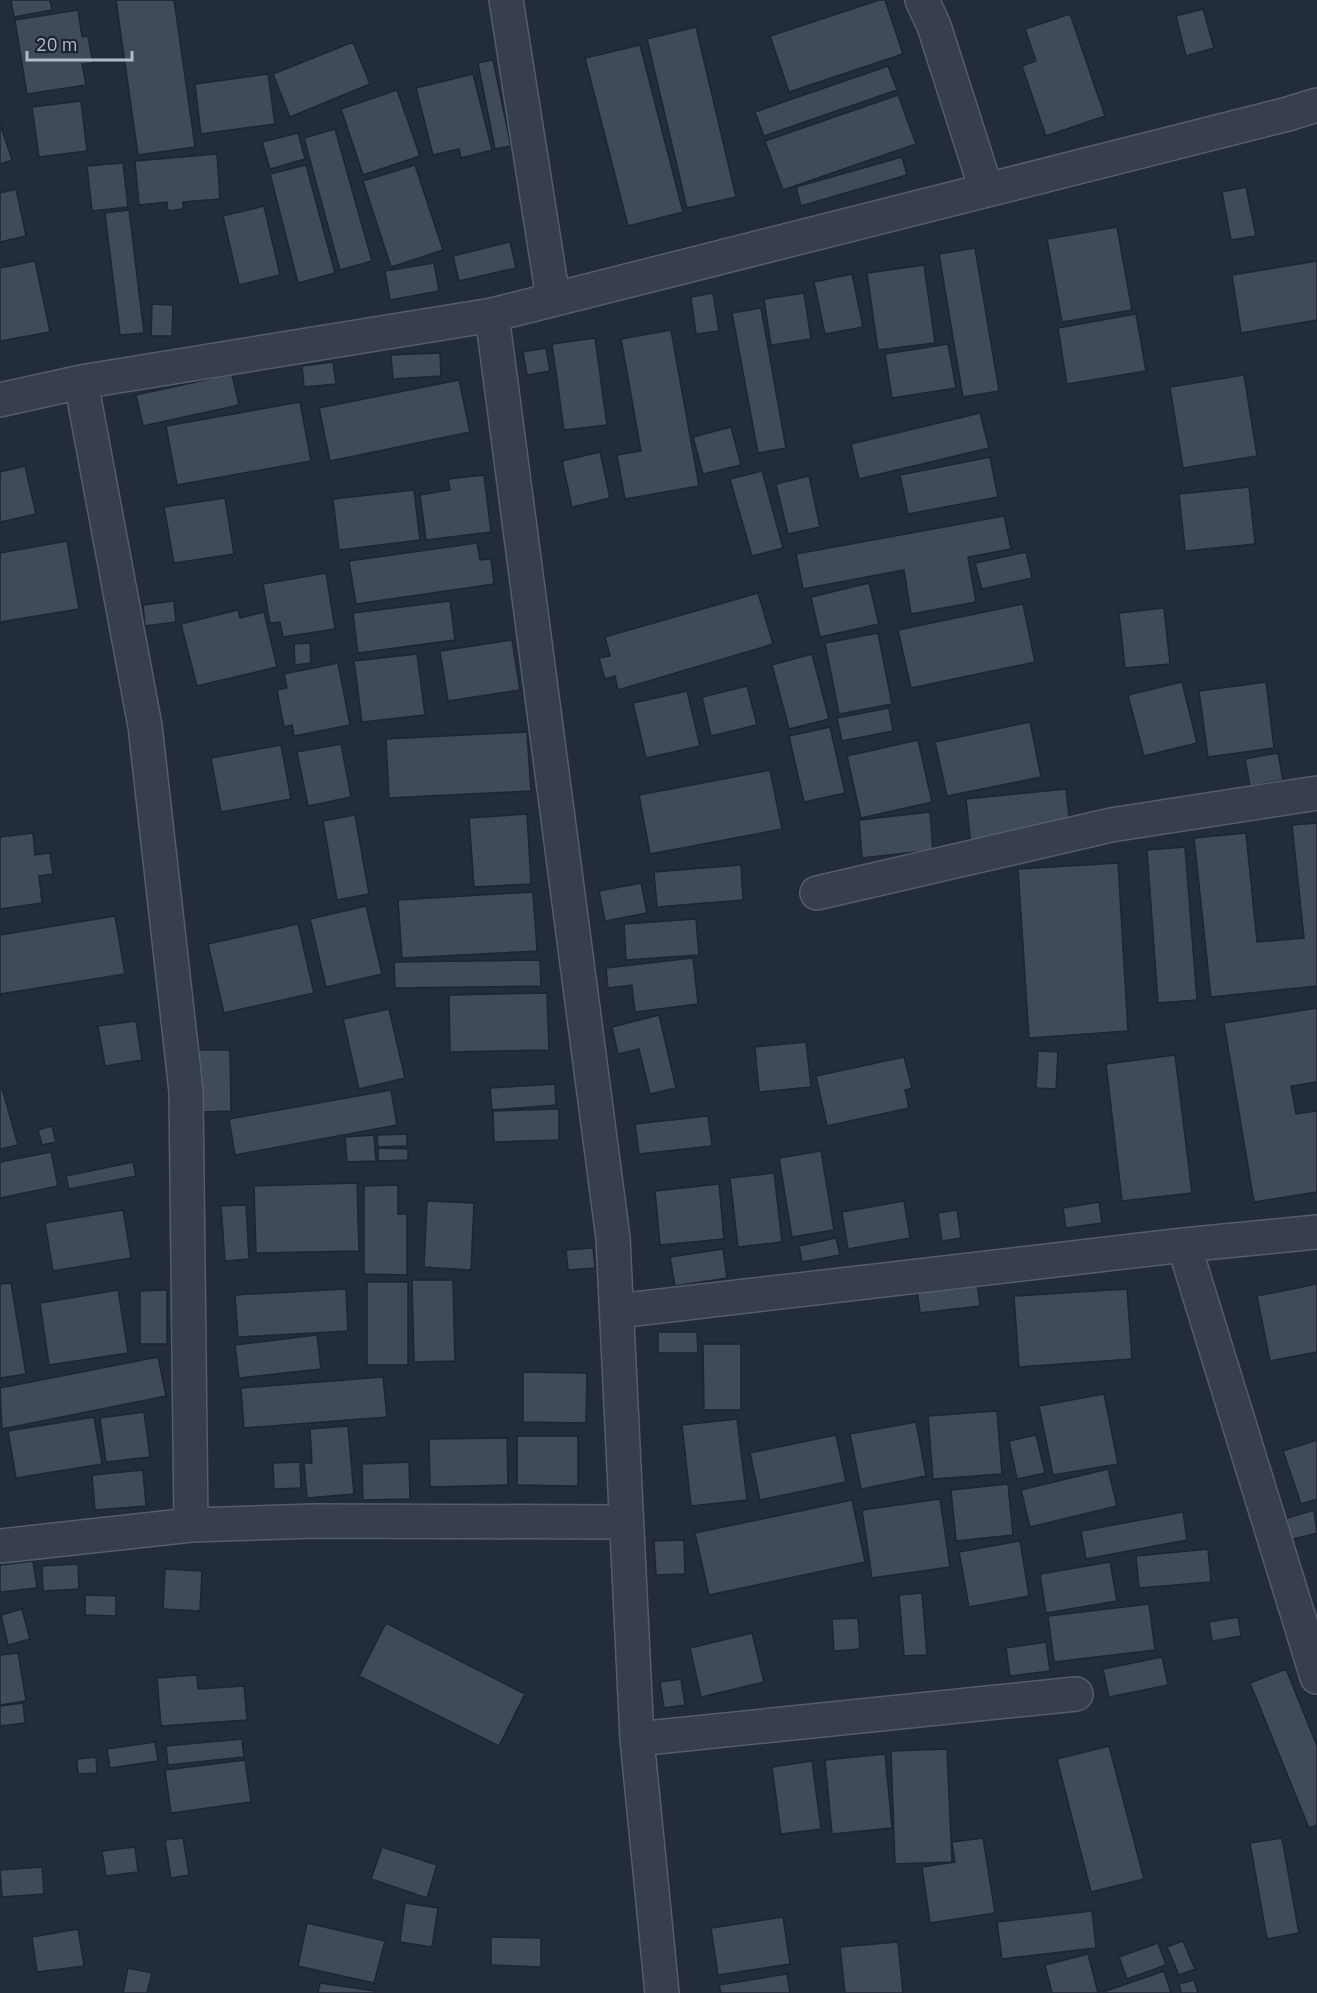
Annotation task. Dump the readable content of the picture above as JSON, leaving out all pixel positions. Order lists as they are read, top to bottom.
{
  "scale_bar": "20 m"
}
